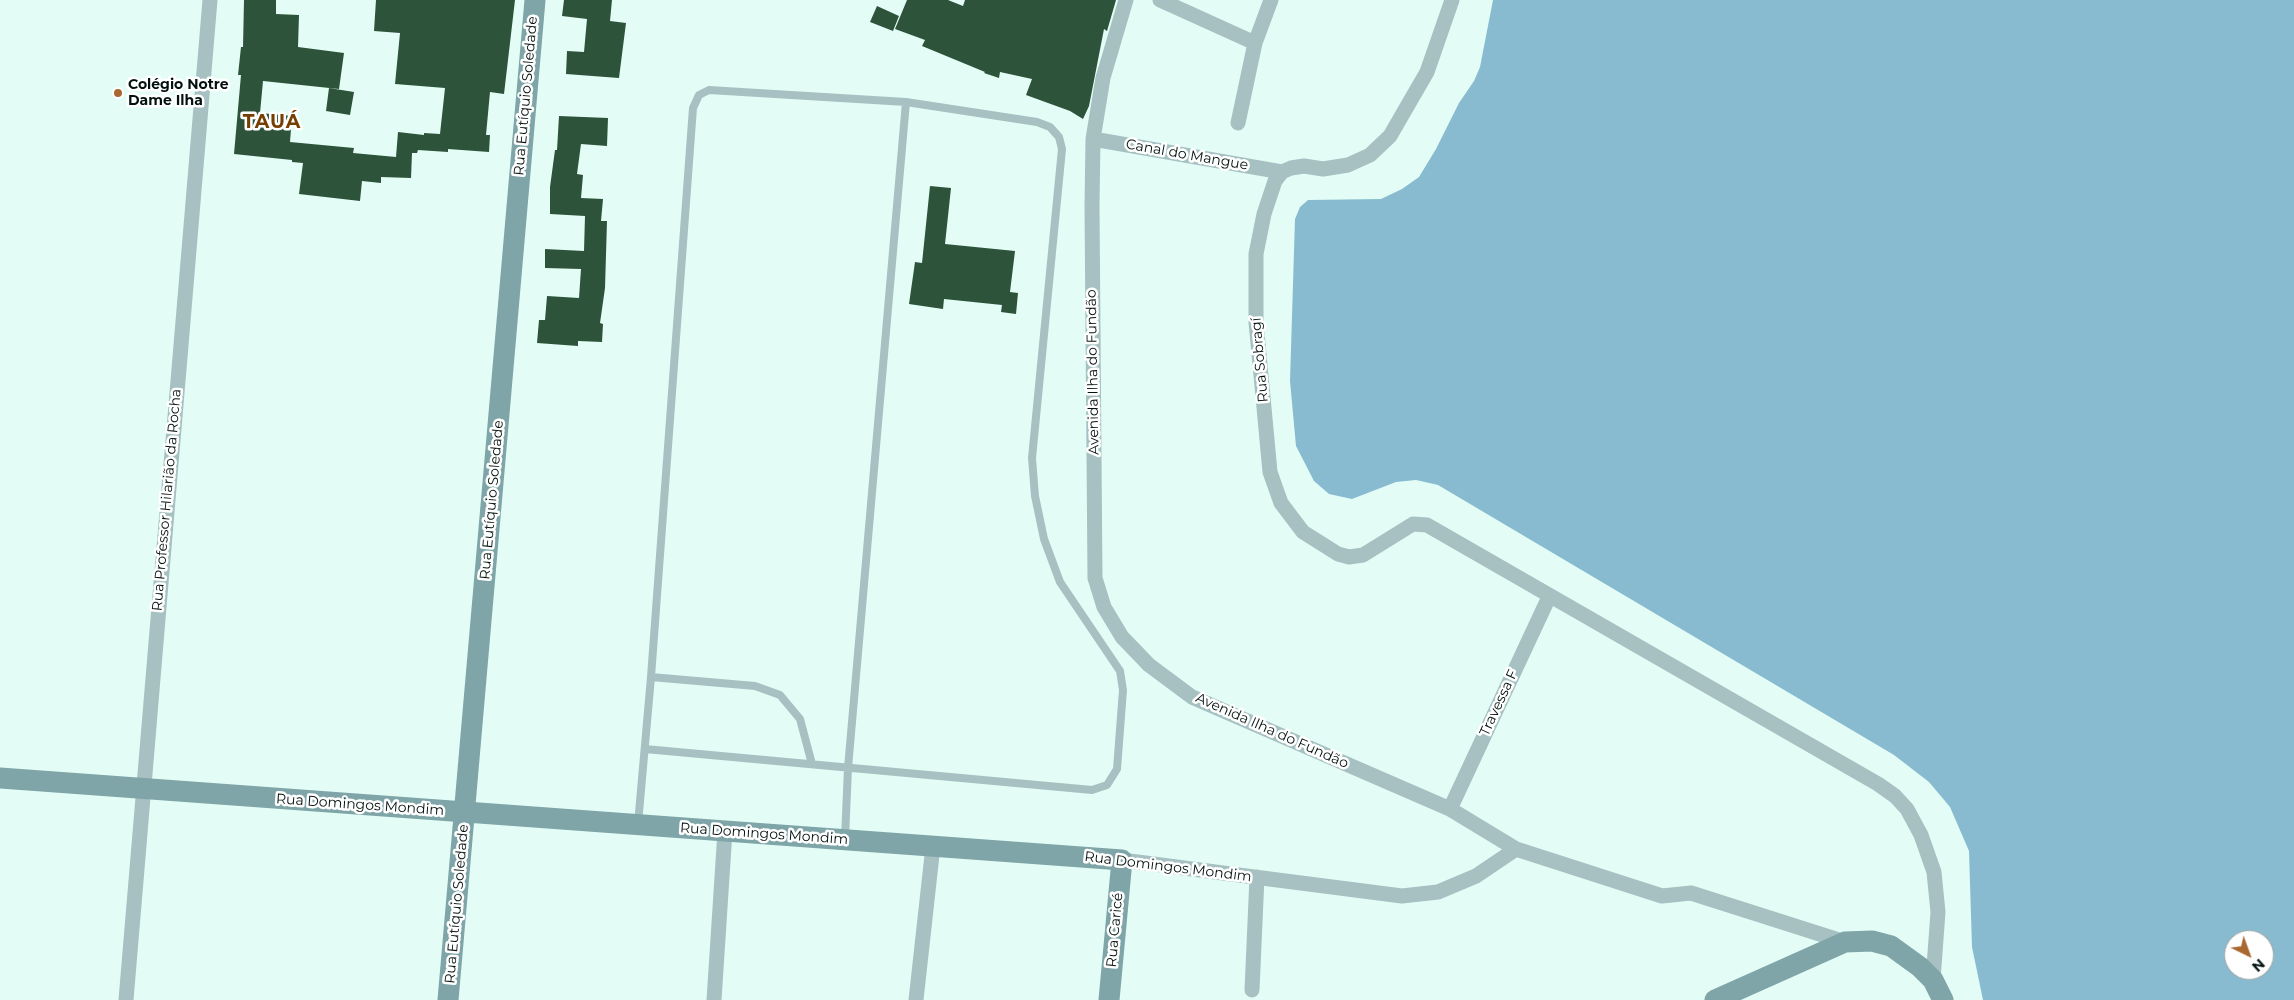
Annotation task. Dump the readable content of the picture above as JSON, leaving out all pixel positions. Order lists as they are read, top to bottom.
{
  "streets": {
    "street": [
      "Rua Eutíquio Soledade",
      "Canal do Mangue",
      "Rua Sobragí",
      "Avenida Ilha do Fundão",
      "Rua Professor Hilarião da Rocha",
      "Travessa F",
      "Rua Domingos Mondim",
      "Rua Caricé"
    ]
  },
  "crossings": [
    ["Rua Eutíquio Soledade", "Rua Domingos Mondim"],
    ["Canal do Mangue", "Rua Sobragí"],
    ["Canal do Mangue", "Avenida Ilha do Fundão"],
    ["Rua Sobragí", "Travessa F"],
    ["Avenida Ilha do Fundão", "Travessa F"],
    ["Avenida Ilha do Fundão", "Rua Domingos Mondim"],
    ["Rua Professor Hilarião da Rocha", "Rua Domingos Mondim"],
    ["Rua Domingos Mondim", "Rua Caricé"]
  ],
  "districts": ["TAUÁ"],
  "places": ["Colégio Notre Dame Ilha"],
  "north": "bottom right"
}
